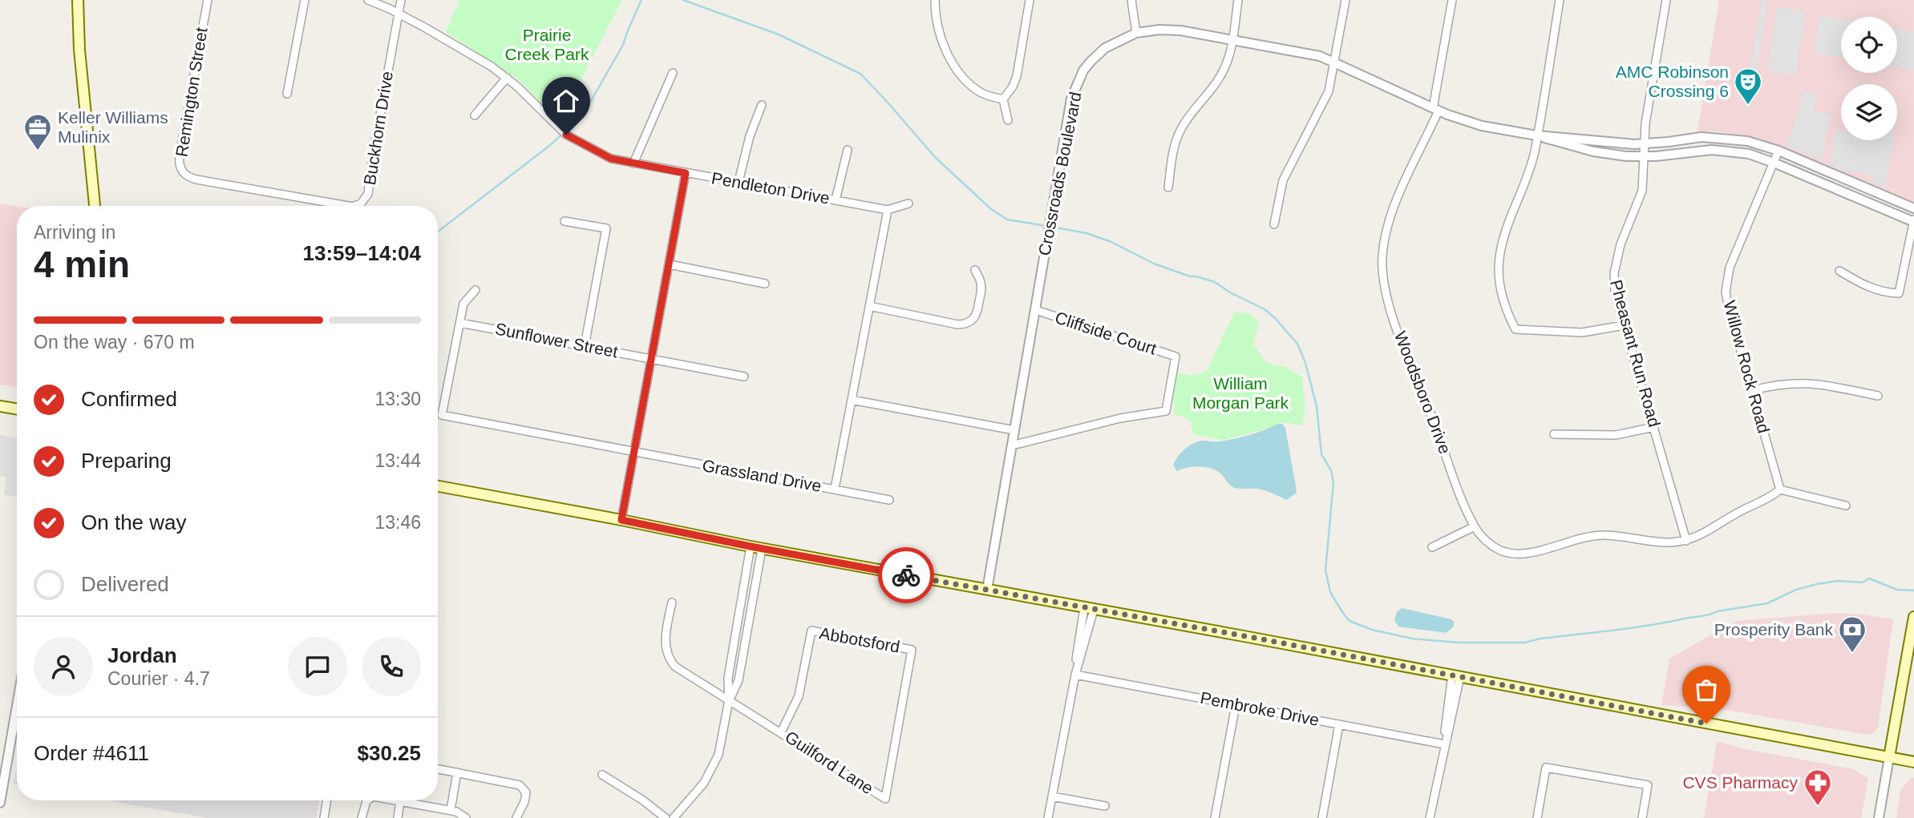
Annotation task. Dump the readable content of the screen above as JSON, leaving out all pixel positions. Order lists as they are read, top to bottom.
{
  "streets": {
    "street": [
      "Remington Street",
      "Buckhorn Drive",
      "Crossroads Boulevard",
      "Pendleton Drive",
      "Cliffside Court",
      "Sunflower Street",
      "Pheasant Run Road",
      "Willow Rock Road",
      "Woodsboro Drive",
      "Grassland Drive",
      "Abbotsford",
      "Pembroke Drive",
      "Guilford Lane"
    ]
  },
  "crossings": [
    ["Remington Street", "Buckhorn Drive"],
    ["Buckhorn Drive", "Pendleton Drive"],
    ["Crossroads Boulevard", "Cliffside Court"],
    ["Crossroads Boulevard", "Pheasant Run Road"],
    ["Crossroads Boulevard", "Willow Rock Road"],
    ["Crossroads Boulevard", "Woodsboro Drive"],
    ["Pendleton Drive", "Grassland Drive"],
    ["Sunflower Street", "Grassland Drive"],
    ["Pheasant Run Road", "Woodsboro Drive"],
    ["Willow Rock Road", "Woodsboro Drive"],
    ["Abbotsford", "Guilford Lane"]
  ],
  "parks": ["Prairie Creek Park", "William Morgan Park"],
  "places": {
    "theatre": ["AMC Robinson Crossing 6"],
    "office": ["Keller Williams Mulinix"],
    "bank": ["Prosperity Bank"],
    "pharmacy": ["CVS Pharmacy"]
  },
  "page": {
    "heading": ["4 min", "Arriving in", "13:59–14:04"],
    "panel": [
      "Jordan",
      "Courier · 4.7",
      "Order #4611",
      "$30.25"
    ],
    "bar": "On the way · 670 m",
    "list": [
      ["Confirmed", "13:30"],
      ["Preparing", "13:44"],
      ["On the way", "13:46"],
      "Delivered"
    ]
  }
}
